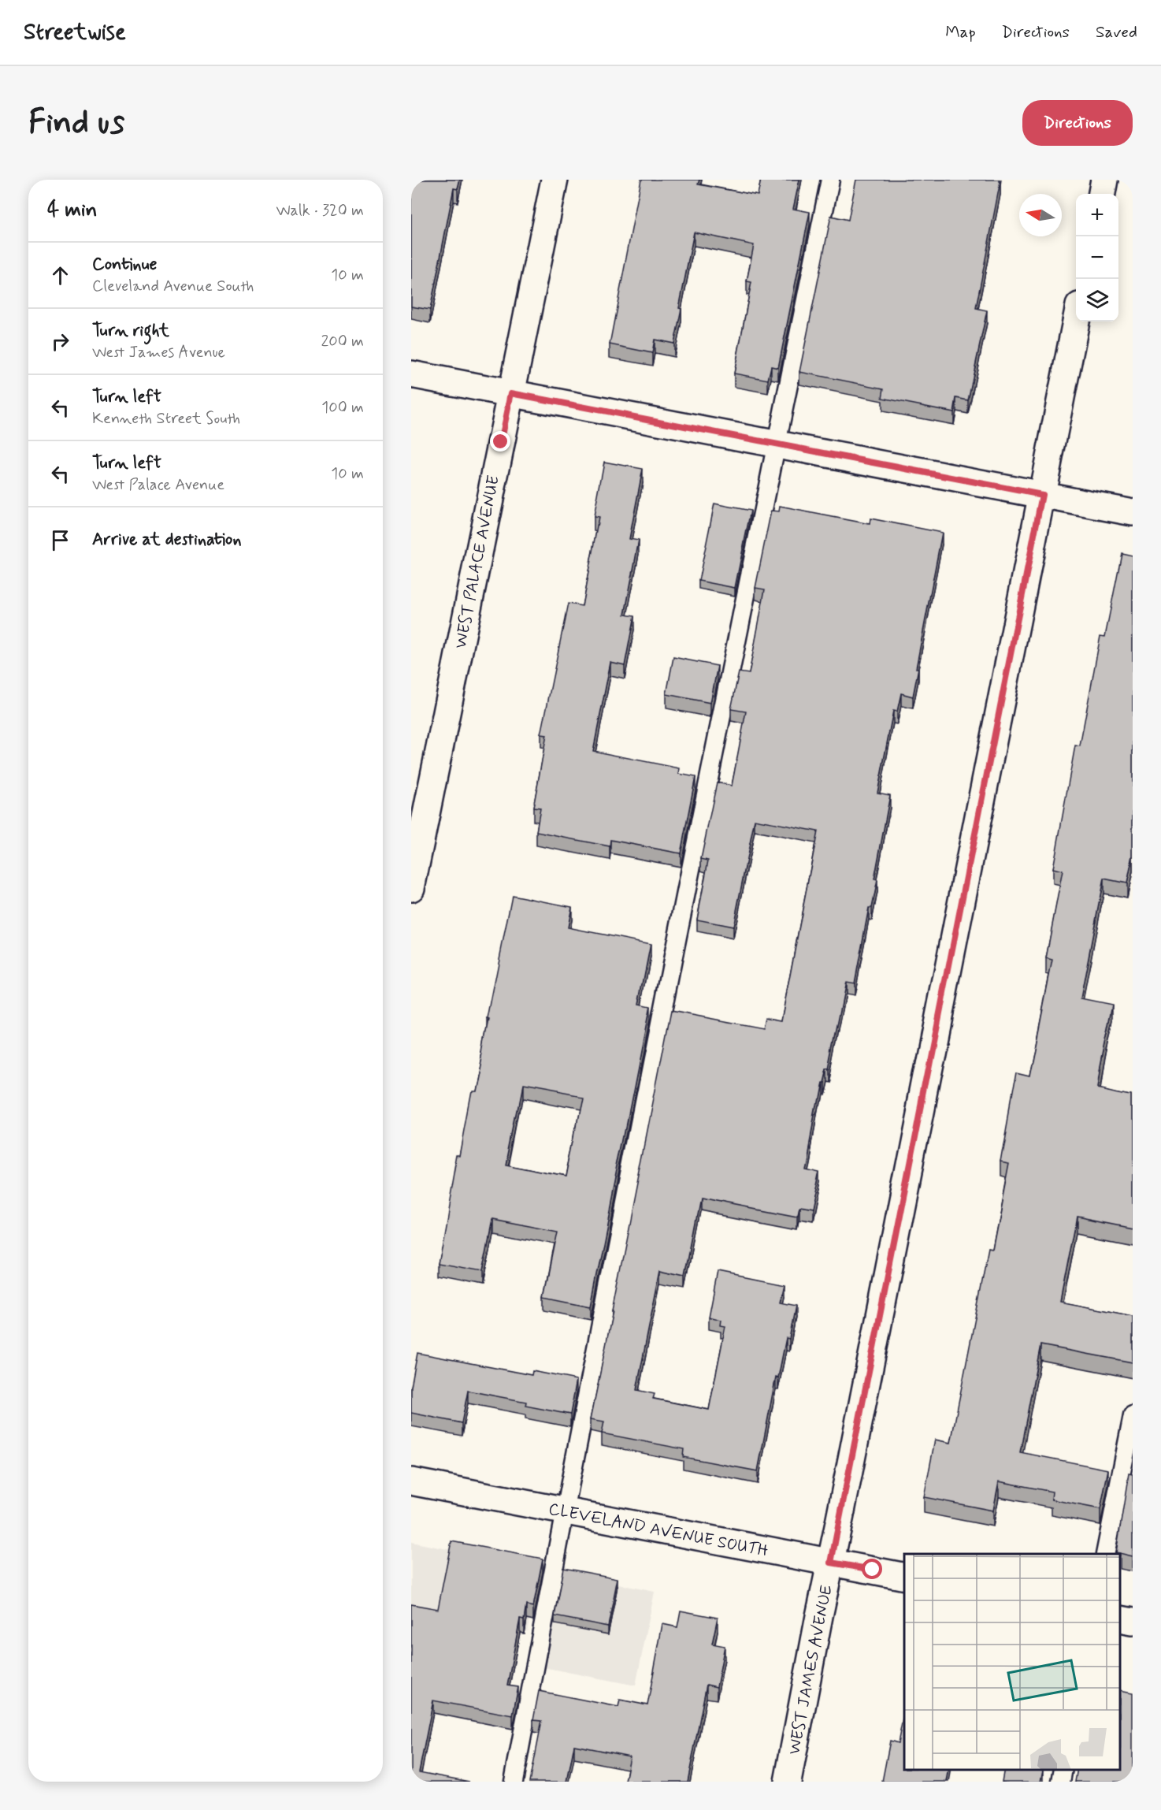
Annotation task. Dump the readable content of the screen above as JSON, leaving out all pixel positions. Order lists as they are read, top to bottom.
{
  "streets": {
    "street": ["WEST PALACE AVENUE", "CLEVELAND AVENUE SOUTH", "WEST JAMES AVENUE"]
  },
  "crossings": [
    ["CLEVELAND AVENUE SOUTH", "WEST JAMES AVENUE"]
  ],
  "north": "left",
  "page": {
    "header": "Streetwise",
    "nav": ["Map", "Directions", "Saved"],
    "buttons": "Directions",
    "title": "Find us",
    "heading": ["4 min", "Walk · 320 m"],
    "map_buttons": ["+", "−"],
    "list": [
      ["Continue", "Cleveland Avenue South", "10 m"],
      ["Turn right", "West James Avenue", "200 m"],
      ["Turn left", "Kenneth Street South", "100 m"],
      ["Turn left", "West Palace Avenue", "10 m"],
      "Arrive at destination"
    ]
  }
}
